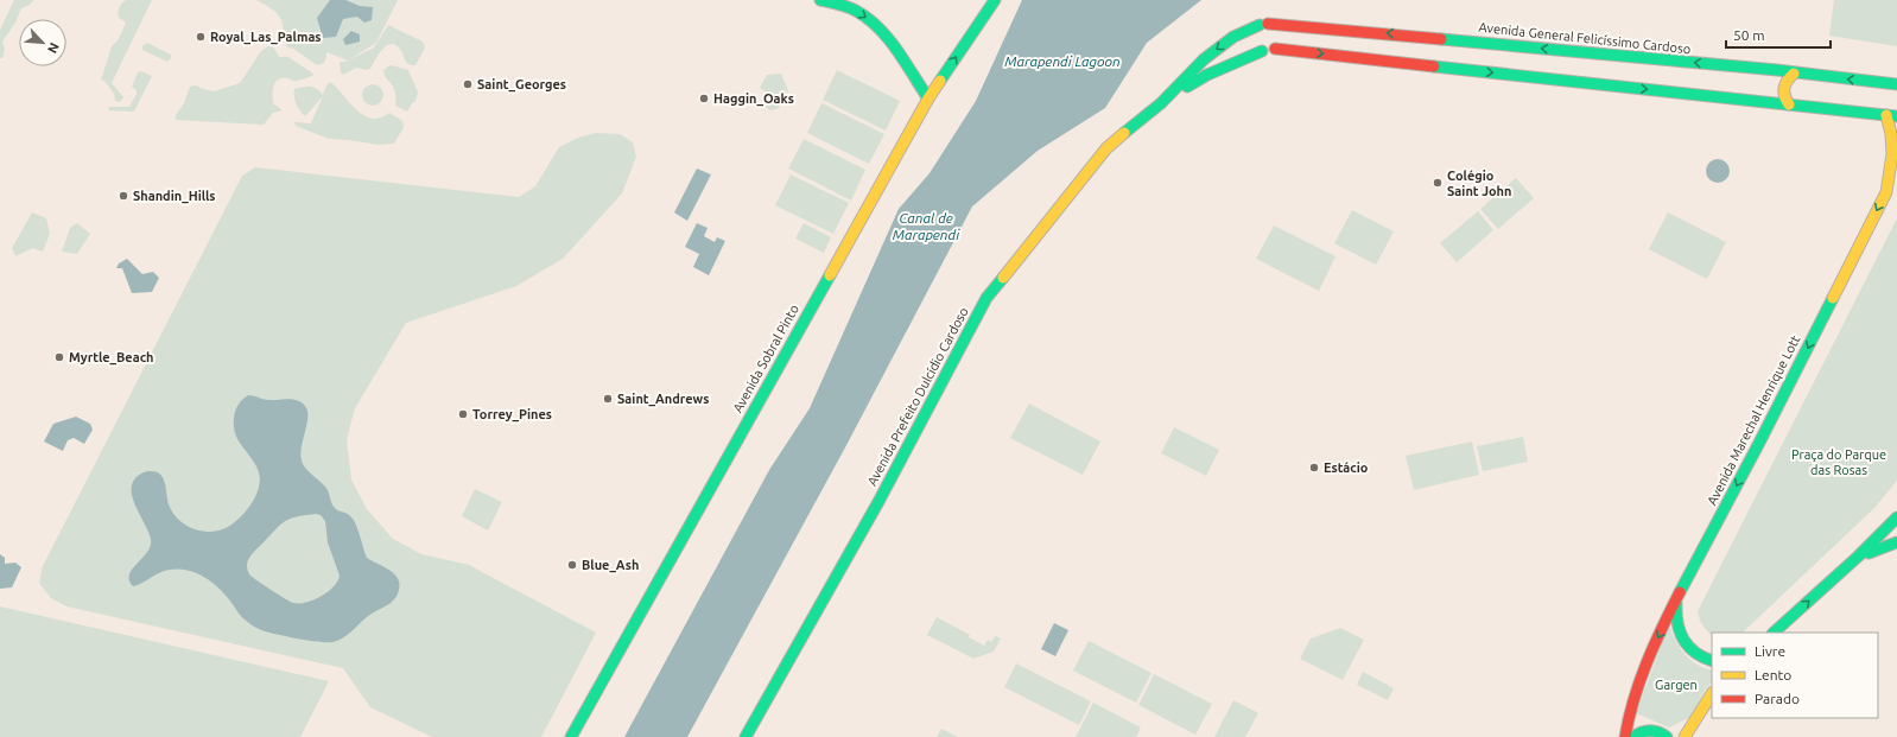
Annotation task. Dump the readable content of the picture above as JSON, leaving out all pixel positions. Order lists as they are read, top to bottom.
{
  "streets": {
    "street": [
      "Avenida General Felicíssimo Cardoso",
      "Avenida Sobral Pinto",
      "Avenida Prefeito Dulcídio Cardoso",
      "Avenida Marechal Henrique Lott"
    ]
  },
  "crossings": [
    ["Avenida General Felicíssimo Cardoso", "Avenida Prefeito Dulcídio Cardoso"]
  ],
  "one_way": ["Avenida Marechal Henrique Lott"],
  "water": ["Marapendi Lagoon", "Canal de Marapendi"],
  "parks": ["Praça do Parque das Rosas", "Gargen"],
  "places": [
    "Royal_Las_Palmas",
    "Saint_Georges",
    "Haggin_Oaks",
    "Colégio Saint John",
    "Shandin_Hills",
    "Myrtle_Beach",
    "Saint_Andrews",
    "Torrey_Pines",
    "Estácio",
    "Blue_Ash"
  ],
  "legend": ["Livre", "Lento", "Parado"],
  "scale_bar": "50 m",
  "north": "bottom right"
}
